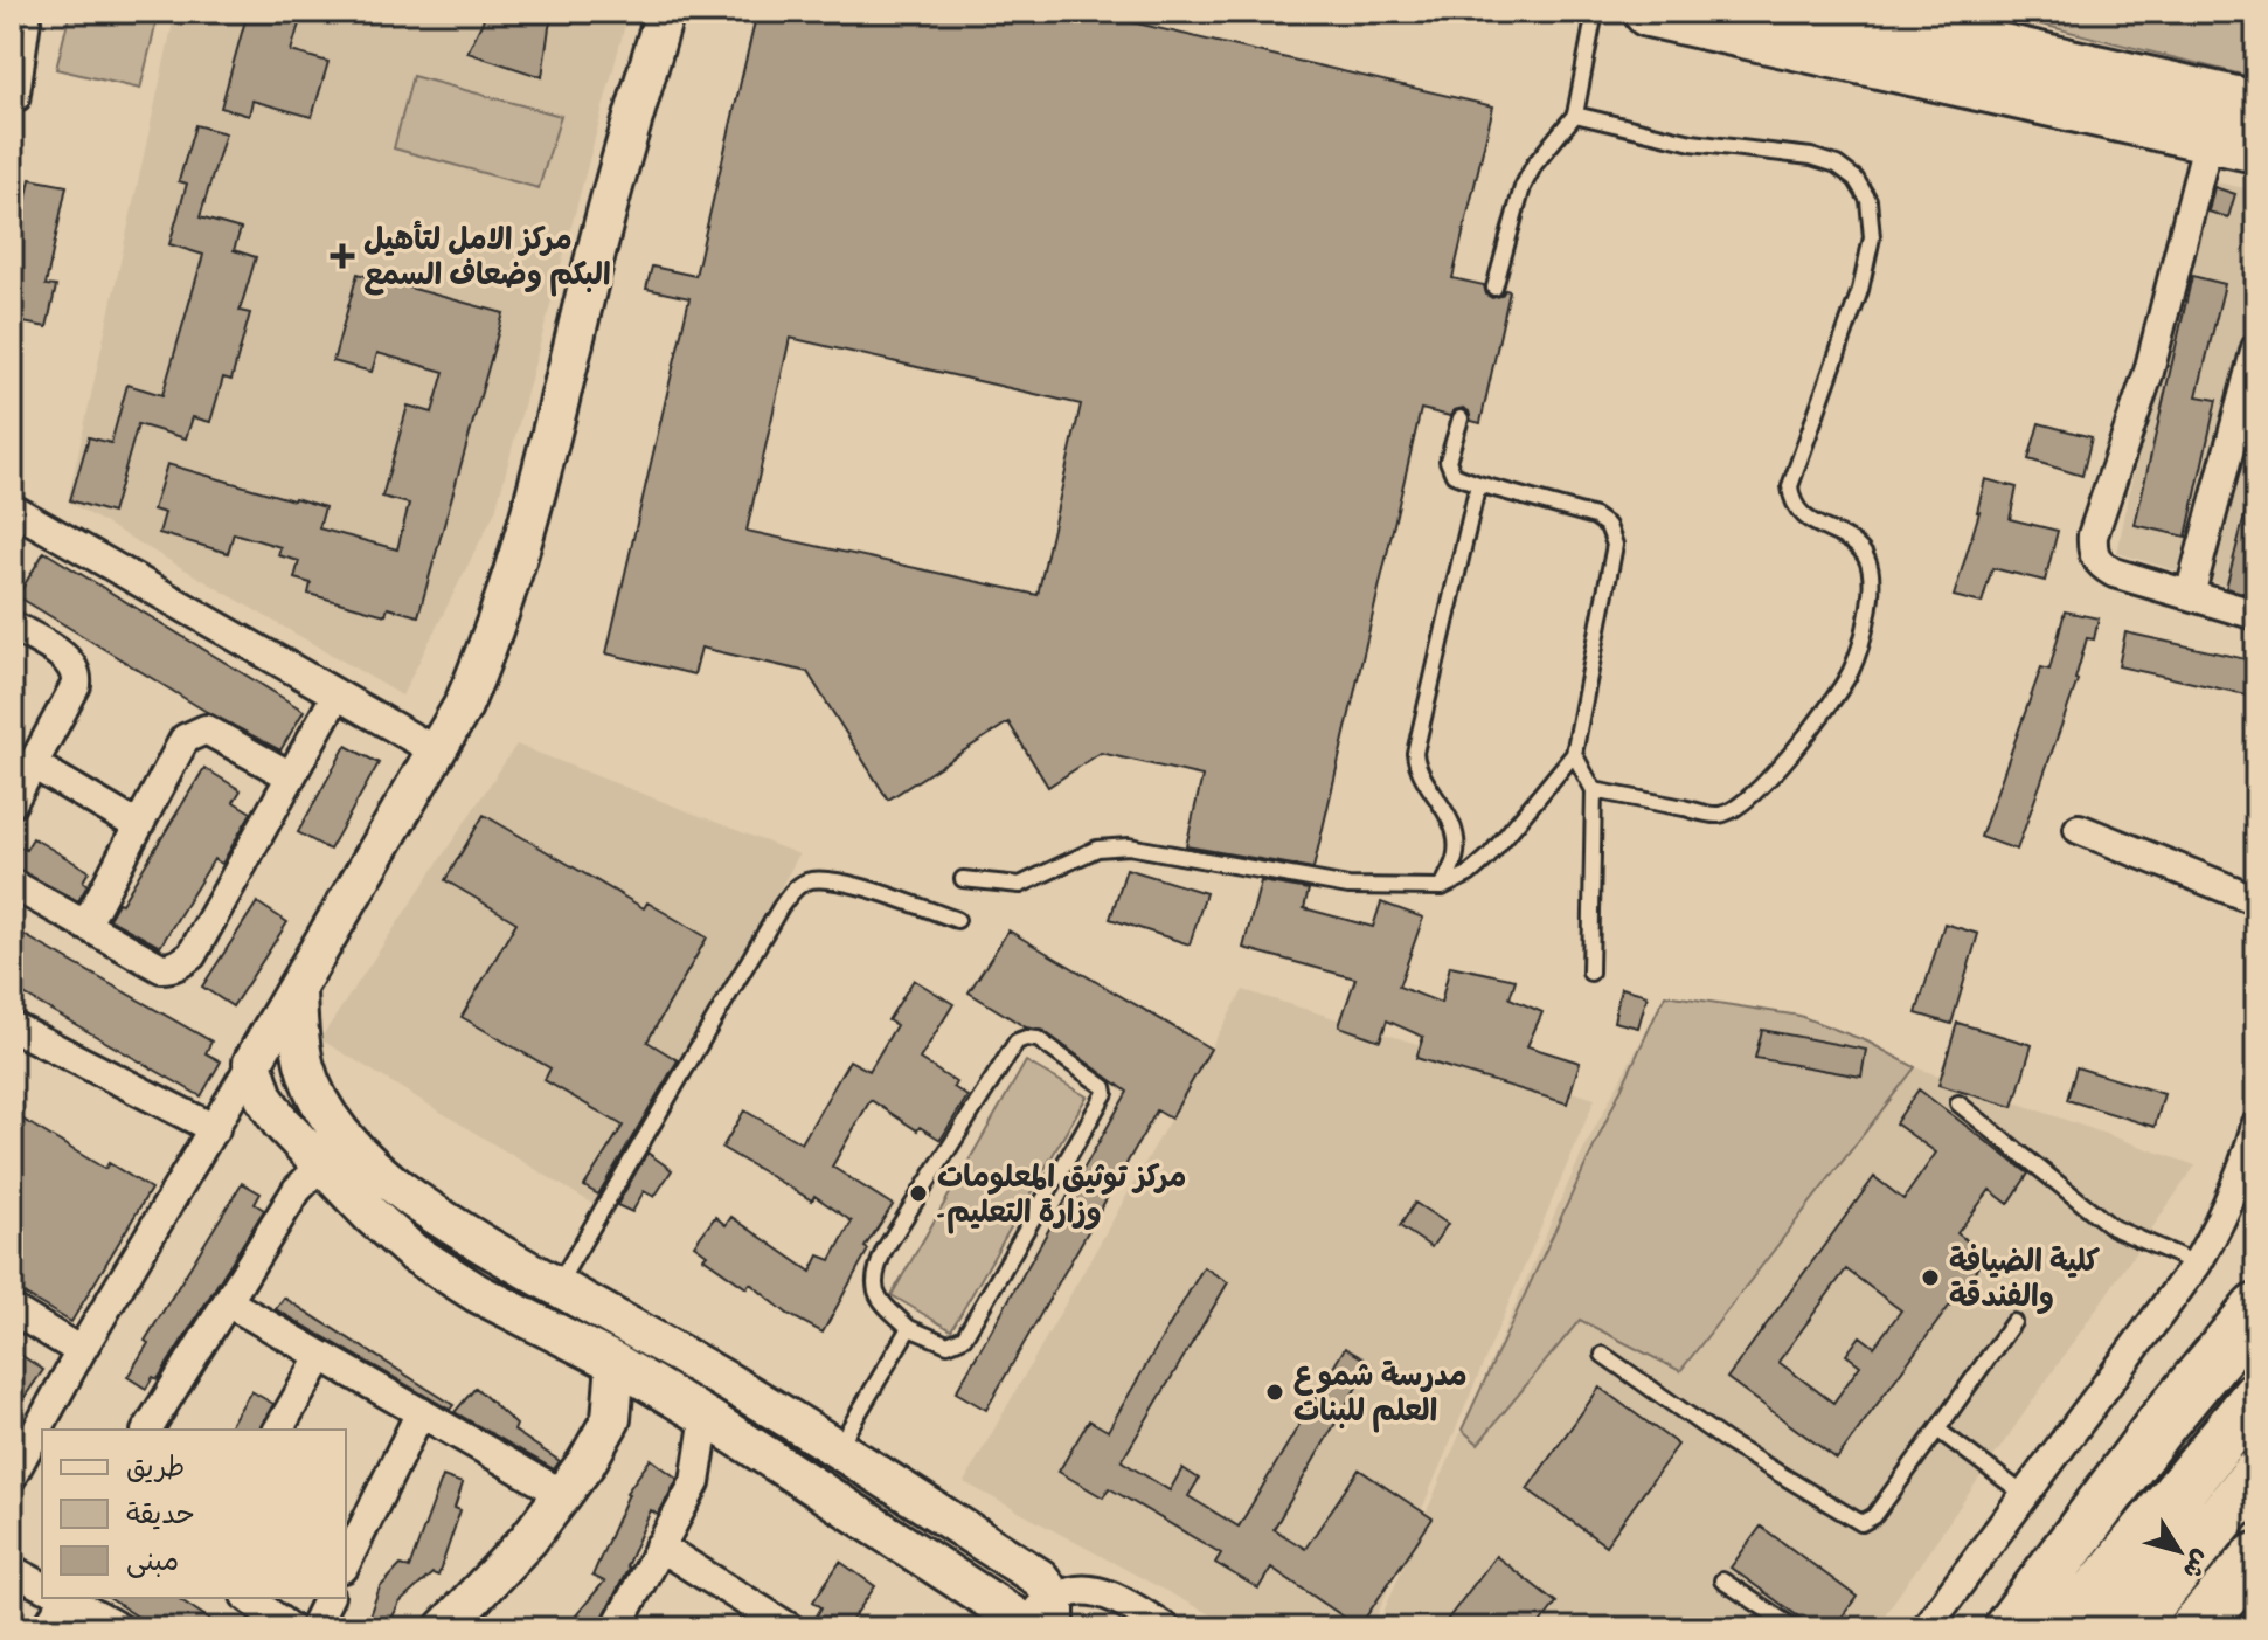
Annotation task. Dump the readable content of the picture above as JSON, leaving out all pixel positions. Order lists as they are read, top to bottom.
{
  "places": {
    "health": ["مركز الامل لتأهيل البكم وضعاف السمع"],
    "other": ["مركز توثيق المعلومات -وزارة التعليم", "كلية الضيافة والفندقة", "مدرسة شموع العلم للبنات"]
  },
  "legend": ["طريق", "حديقة", "مبنى"],
  "north": "bottom right"
}
